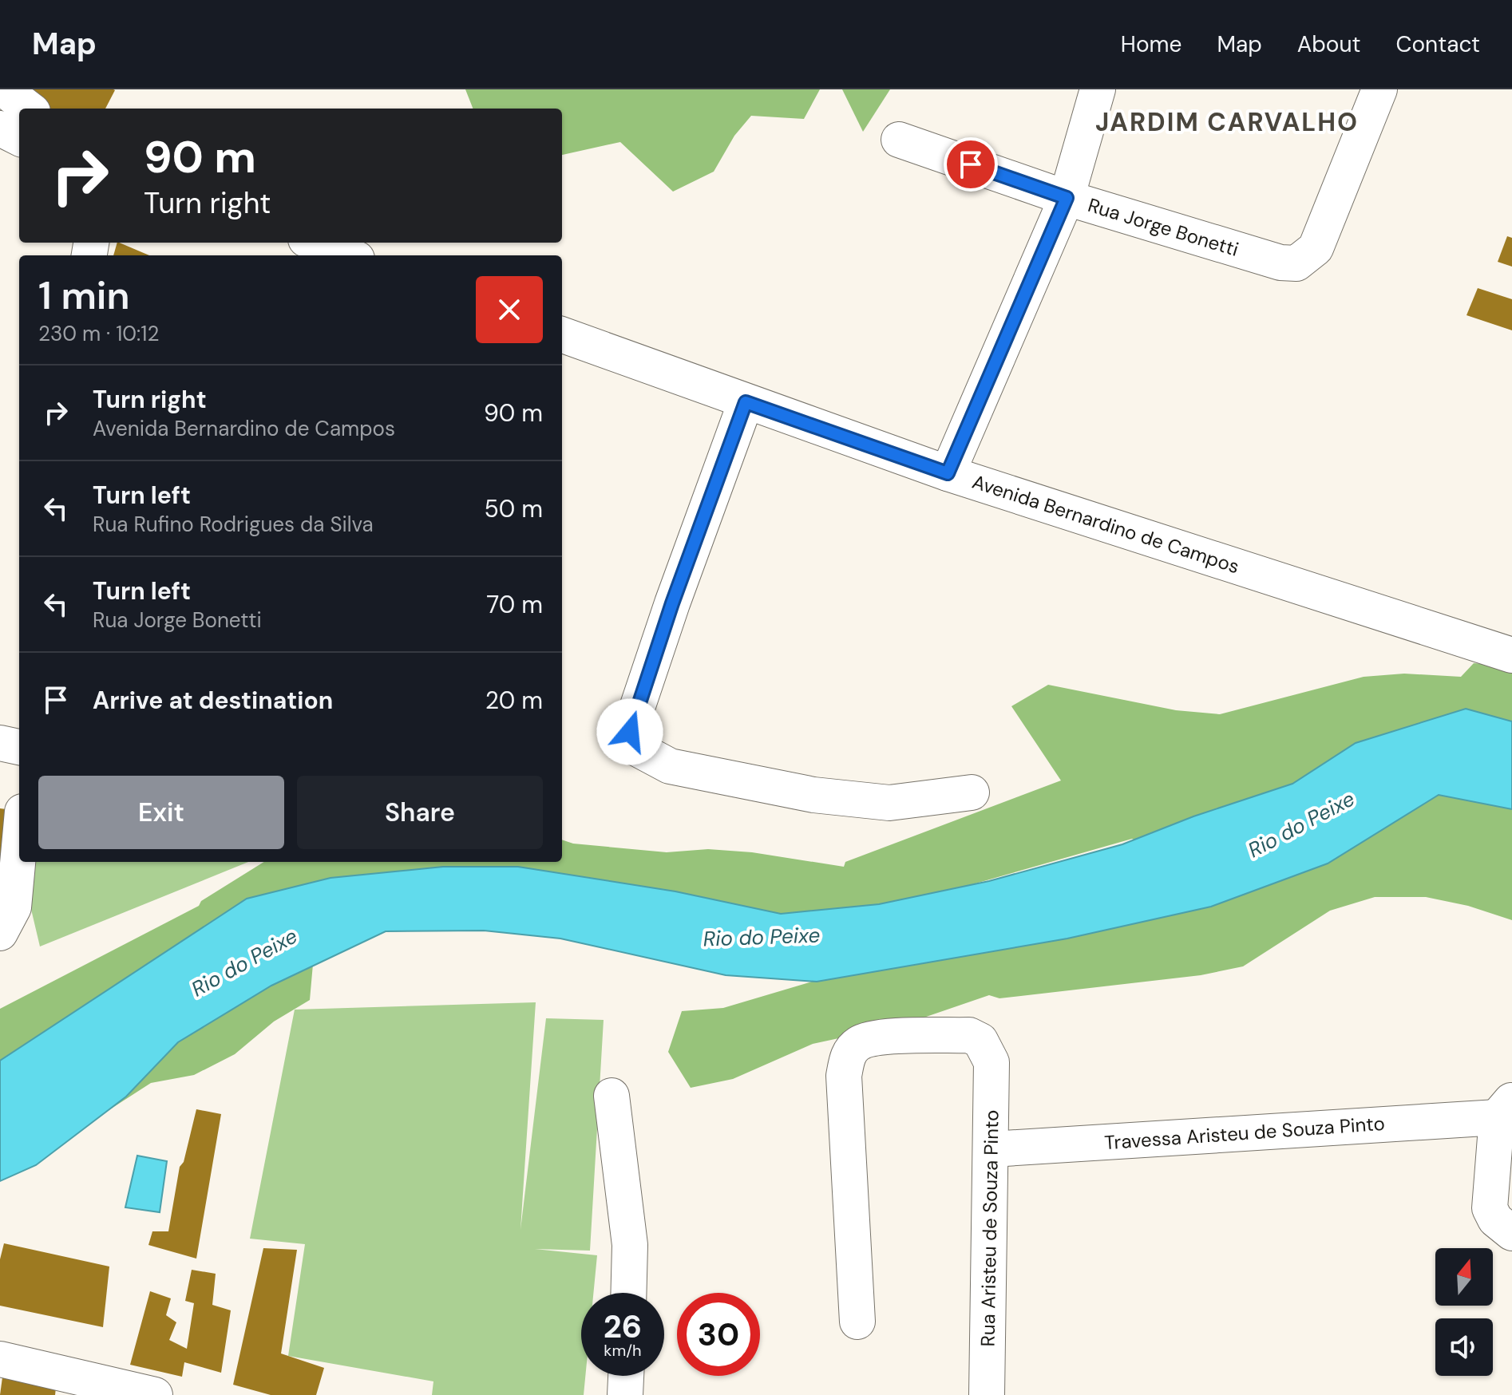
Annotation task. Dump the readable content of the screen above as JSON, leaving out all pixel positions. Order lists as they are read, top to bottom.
{
  "streets": {
    "street": [
      "Rua Jorge Bonetti",
      "Avenida Bernardino de Campos",
      "Travessa Aristeu de Souza Pinto",
      "Rua Aristeu de Souza Pinto"
    ]
  },
  "crossings": [
    ["Travessa Aristeu de Souza Pinto", "Rua Aristeu de Souza Pinto"]
  ],
  "districts": ["JARDIM CARVALHO"],
  "water": ["Rio do Peixe"],
  "north": "top",
  "page": {
    "header": "Map",
    "nav": [
      "Home",
      "Map",
      "About",
      "Contact"
    ],
    "turn": ["90 m", "Turn right"],
    "heading": ["1 min", "230 m · 10:12"],
    "list": [
      {
        "name": "Turn right",
        "note": "Avenida Bernardino de Campos",
        "value": "90 m"
      },
      {
        "name": "Turn left",
        "note": "Rua Rufino Rodrigues da Silva",
        "value": "50 m"
      },
      {
        "name": "Turn left",
        "note": "Rua Jorge Bonetti",
        "value": "70 m"
      },
      {
        "name": "Arrive at destination",
        "value": "20 m"
      }
    ],
    "buttons": ["Exit", "Share"],
    "speed": "26 km/h",
    "limit": "30"
  }
}
